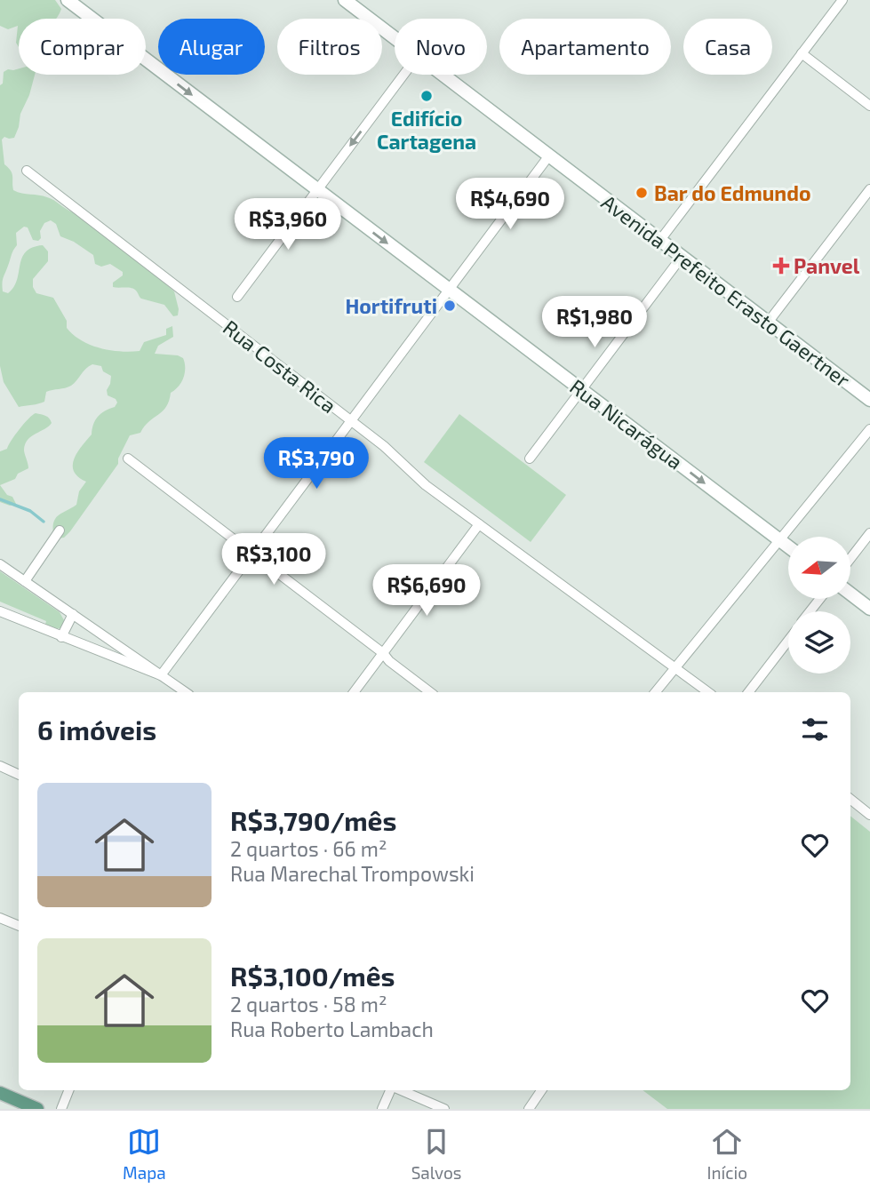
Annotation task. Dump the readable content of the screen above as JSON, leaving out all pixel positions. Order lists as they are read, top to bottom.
{
  "streets": {
    "main road": ["Avenida Prefeito Erasto Gaertner", "Rua Nicarágua"],
    "street": ["Rua Costa Rica"]
  },
  "one_way": ["Rua Nicarágua"],
  "places": {
    "other": ["Edifício Cartagena", "Bar do Edmundo", "Hortifruti"],
    "health": ["Panvel"]
  },
  "north": "left",
  "page": {
    "chip": [
      "Comprar",
      "Alugar",
      "Filtros",
      "Novo",
      "Apartamento",
      "Casa"
    ],
    "price": [
      "R$4,690",
      "R$3,960",
      "R$1,980",
      "R$3,790",
      "R$3,100",
      "R$6,690"
    ],
    "heading": "6 imóveis",
    "list": [
      {
        "name": "R$3,790/mês",
        "note": "2 quartos · 66 m² · Rua Marechal Trompowski"
      },
      {
        "name": "R$3,100/mês",
        "note": "2 quartos · 58 m² · Rua Roberto Lambach"
      }
    ],
    "tabs": ["Mapa", "Salvos", "Início"]
  }
}
